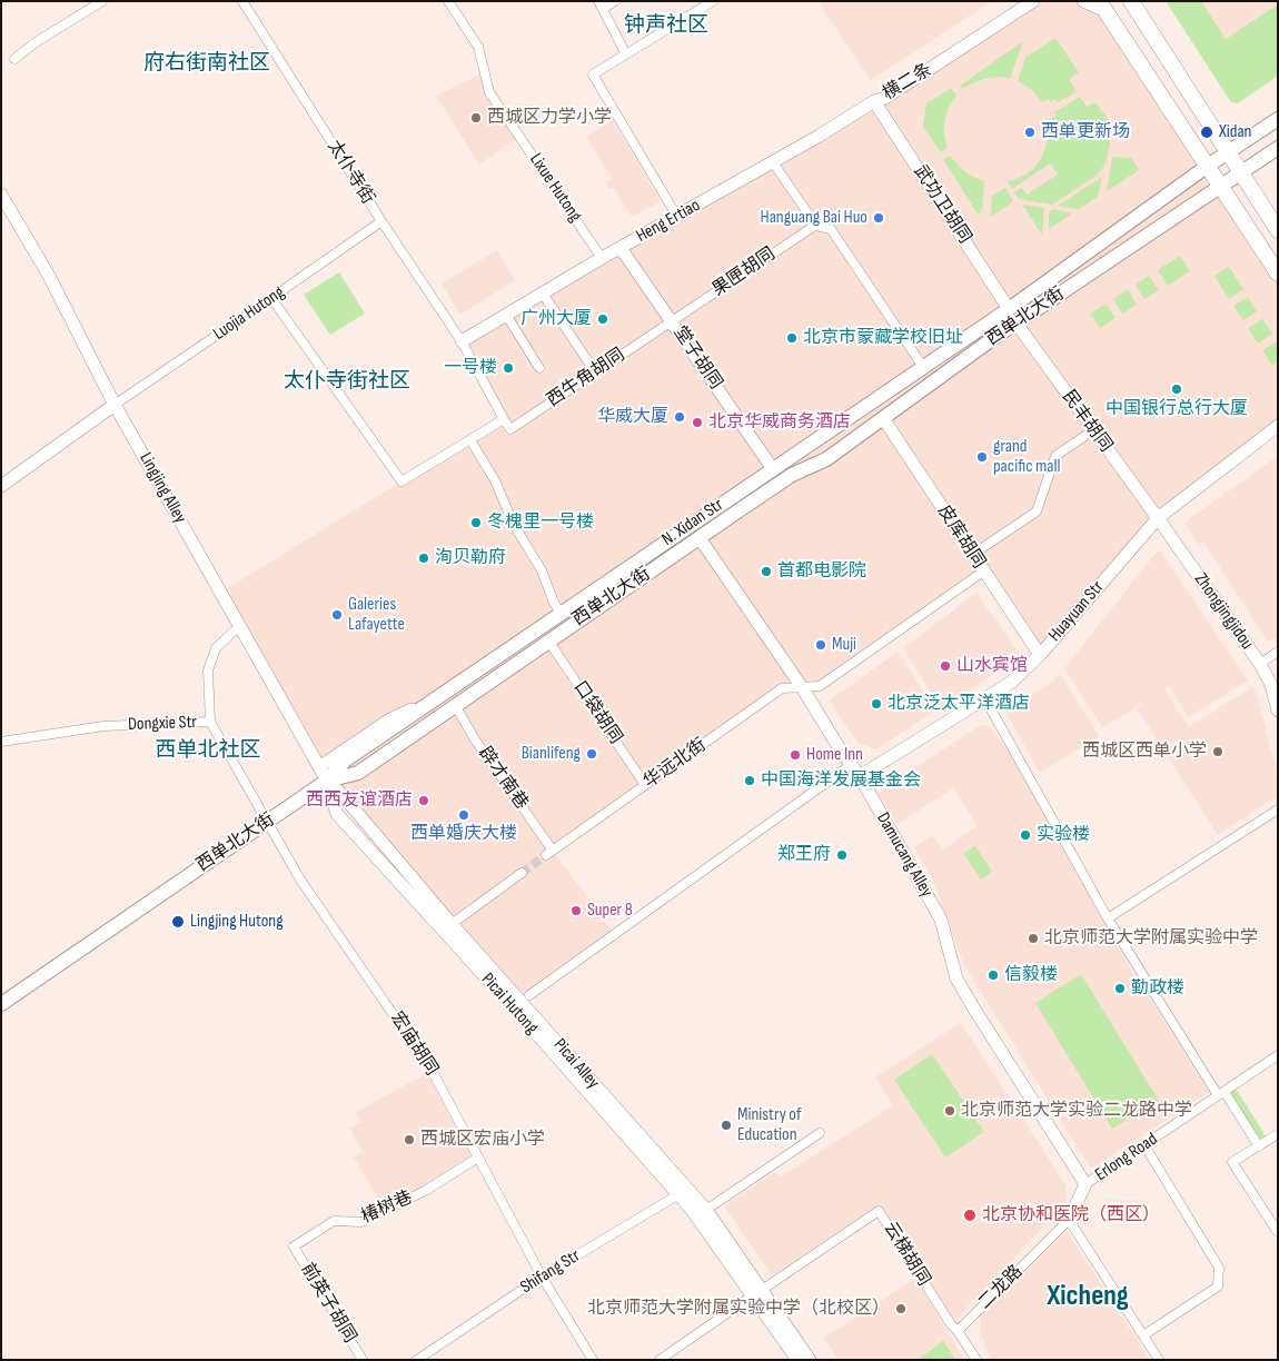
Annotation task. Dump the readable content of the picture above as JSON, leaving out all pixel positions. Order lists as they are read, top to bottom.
{
  "streets": {
    "main road": ["西单北大街", "N. Xidan Str"],
    "street": [
      "横二条",
      "太仆寺街",
      "Lixue Hutong",
      "武功卫胡同",
      "Heng Ertiao",
      "果匣胡同",
      "Luojia Hutong",
      "堂子胡同",
      "西牛角胡同",
      "民丰胡同",
      "Lingjing Alley",
      "皮库胡同",
      "Huayuan Str",
      "Zhongjingjidou",
      "口袋胡同",
      "Dongxie Str",
      "华远北街",
      "辟才南巷",
      "Damucang Alley",
      "Picai Hutong",
      "宏庙胡同",
      "Picai Alley",
      "Erlong Road",
      "椿树巷",
      "云梯胡同",
      "Shifang Str",
      "二龙路",
      "前英子胡同"
    ]
  },
  "crossings": [
    ["横二条", "武功卫胡同"],
    ["横二条", "Heng Ertiao"],
    ["太仆寺街", "Heng Ertiao"],
    ["太仆寺街", "Luojia Hutong"],
    ["太仆寺街", "西牛角胡同"],
    ["Lixue Hutong", "Heng Ertiao"],
    ["武功卫胡同", "Heng Ertiao"],
    ["武功卫胡同", "西单北大街"],
    ["Heng Ertiao", "堂子胡同"],
    ["果匣胡同", "堂子胡同"],
    ["果匣胡同", "西牛角胡同"],
    ["Luojia Hutong", "Lingjing Alley"],
    ["西单北大街", "堂子胡同"],
    ["西单北大街", "民丰胡同"],
    ["西单北大街", "Lingjing Alley"],
    ["西单北大街", "N. Xidan Str"],
    ["西单北大街", "皮库胡同"],
    ["西单北大街", "口袋胡同"],
    ["西单北大街", "Dongxie Str"],
    ["西单北大街", "辟才南巷"],
    ["西单北大街", "Damucang Alley"],
    ["西单北大街", "Picai Hutong"],
    ["西单北大街", "宏庙胡同"],
    ["西单北大街", "Picai Alley"],
    ["堂子胡同", "西牛角胡同"],
    ["堂子胡同", "N. Xidan Str"],
    ["民丰胡同", "Huayuan Str"],
    ["民丰胡同", "Zhongjingjidou"],
    ["Lingjing Alley", "N. Xidan Str"],
    ["Lingjing Alley", "Picai Hutong"],
    ["Lingjing Alley", "Picai Alley"],
    ["N. Xidan Str", "Picai Hutong"],
    ["N. Xidan Str", "Picai Alley"],
    ["皮库胡同", "Huayuan Str"],
    ["皮库胡同", "华远北街"],
    ["Huayuan Str", "Zhongjingjidou"],
    ["Huayuan Str", "Damucang Alley"],
    ["口袋胡同", "华远北街"],
    ["Dongxie Str", "宏庙胡同"],
    ["华远北街", "辟才南巷"],
    ["华远北街", "Damucang Alley"],
    ["Damucang Alley", "Erlong Road"],
    ["Picai Hutong", "Picai Alley"],
    ["Picai Hutong", "云梯胡同"],
    ["Picai Hutong", "Shifang Str"],
    ["宏庙胡同", "椿树巷"],
    ["宏庙胡同", "Shifang Str"],
    ["Picai Alley", "云梯胡同"],
    ["Picai Alley", "Shifang Str"],
    ["椿树巷", "前英子胡同"],
    ["云梯胡同", "二龙路"]
  ],
  "districts": [
    "钟声社区",
    "府右街南社区",
    "太仆寺街社区",
    "西单北社区",
    "Xicheng"
  ],
  "places": [
    "西城区力学小学",
    "西单更新场",
    "Xidan",
    "Hanguang Bai Huo",
    "广州大厦",
    "北京市蒙藏学校旧址",
    "一号楼",
    "中国银行总行大厦",
    "华威大厦",
    "北京华威商务酒店",
    "grand pacific mall",
    "冬槐里一号楼",
    "洵贝勒府",
    "首都电影院",
    "Galeries Lafayette",
    "Muji",
    "山水宾馆",
    "北京泛太平洋酒店",
    "西城区西单小学",
    "Bianlifeng",
    "Home Inn",
    "中国海洋发展基金会",
    "西西友谊酒店",
    "西单婚庆大楼",
    "实验楼",
    "郑王府",
    "Super 8",
    "Lingjing Hutong",
    "北京师范大学附属实验中学",
    "信毅楼",
    "勤政楼",
    "北京师范大学实验二龙路中学",
    "Ministry of Education",
    "西城区宏庙小学",
    "北京协和医院（西区）",
    "北京师范大学附属实验中学（北校区）"
  ]
}
